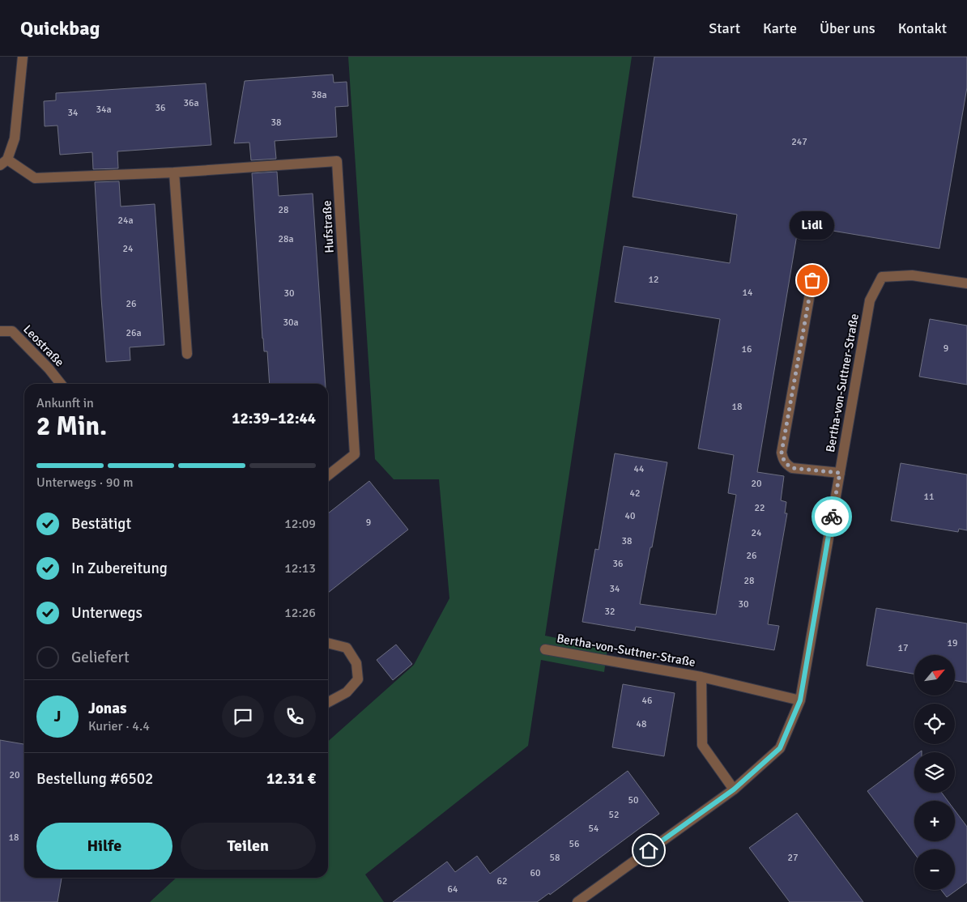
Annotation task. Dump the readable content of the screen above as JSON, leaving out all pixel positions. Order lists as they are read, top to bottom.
{
  "streets": {
    "street": ["Hufstraße", "Leostraße", "Bertha-von-Suttner-Straße"]
  },
  "places": ["Lidl"],
  "house_numbers": [
    "38a",
    "36a",
    "36",
    "34a",
    "34",
    "38",
    "247",
    "28",
    "24a",
    "28a",
    "24",
    "12",
    "14",
    "30",
    "26",
    "30a",
    "26a",
    "9",
    "16",
    "18",
    "44",
    "20",
    "42",
    "11",
    "22",
    "40",
    "9",
    "24",
    "38",
    "26",
    "36",
    "28",
    "34",
    "30",
    "32",
    "19",
    "17",
    "46",
    "48",
    "20",
    "50",
    "52",
    "54",
    "18",
    "56",
    "58",
    "27",
    "60",
    "62",
    "64"
  ],
  "north": "top right",
  "page": {
    "header": "Quickbag",
    "nav": [
      "Start",
      "Karte",
      "Über uns",
      "Kontakt"
    ],
    "bubble": "Lidl",
    "heading": ["2 Min.", "Ankunft in", "12:39–12:44"],
    "panel": [
      "Jonas",
      "Kurier · 4.4",
      "Bestellung #6502",
      "12.31 €"
    ],
    "bar": "Unterwegs · 90 m",
    "list": [
      ["Bestätigt", "12:09"],
      ["In Zubereitung", "12:13"],
      ["Unterwegs", "12:26"],
      "Geliefert"
    ],
    "map_buttons": ["+", "−"],
    "round": "J",
    "buttons": ["Hilfe", "Teilen"]
  }
}
